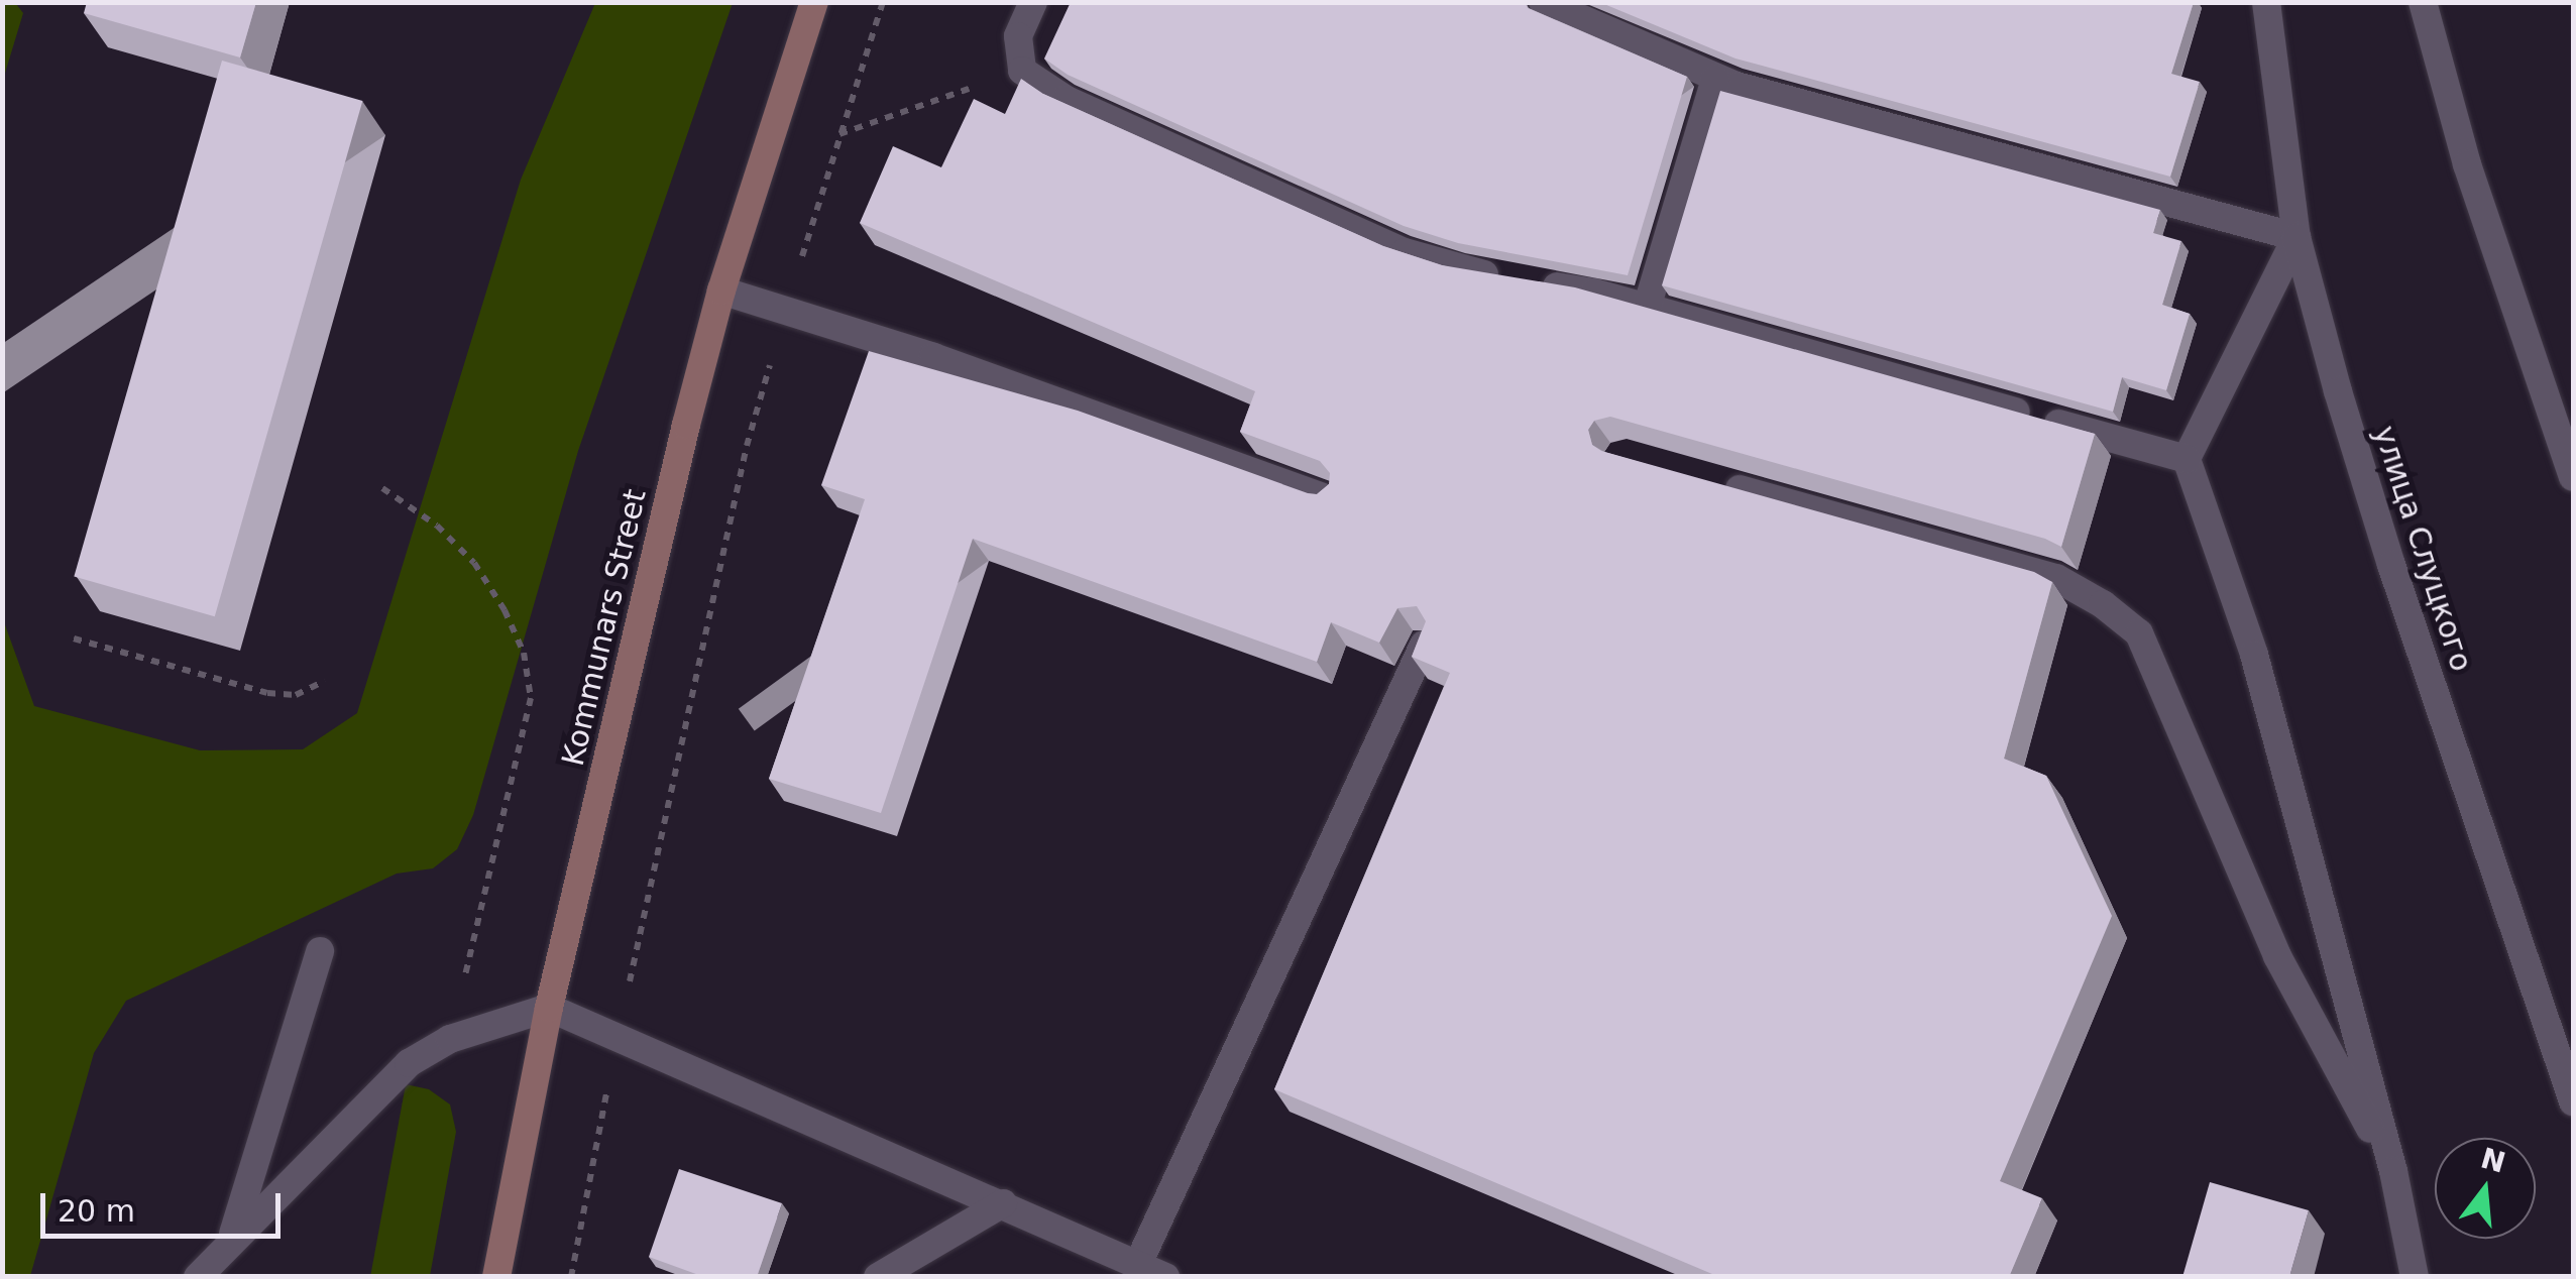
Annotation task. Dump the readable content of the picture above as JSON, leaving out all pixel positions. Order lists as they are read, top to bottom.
{
  "streets": {
    "main road": ["Kommunars Street"],
    "street": ["улица Слуцкого"]
  },
  "scale_bar": "20 m",
  "north": "top"
}
